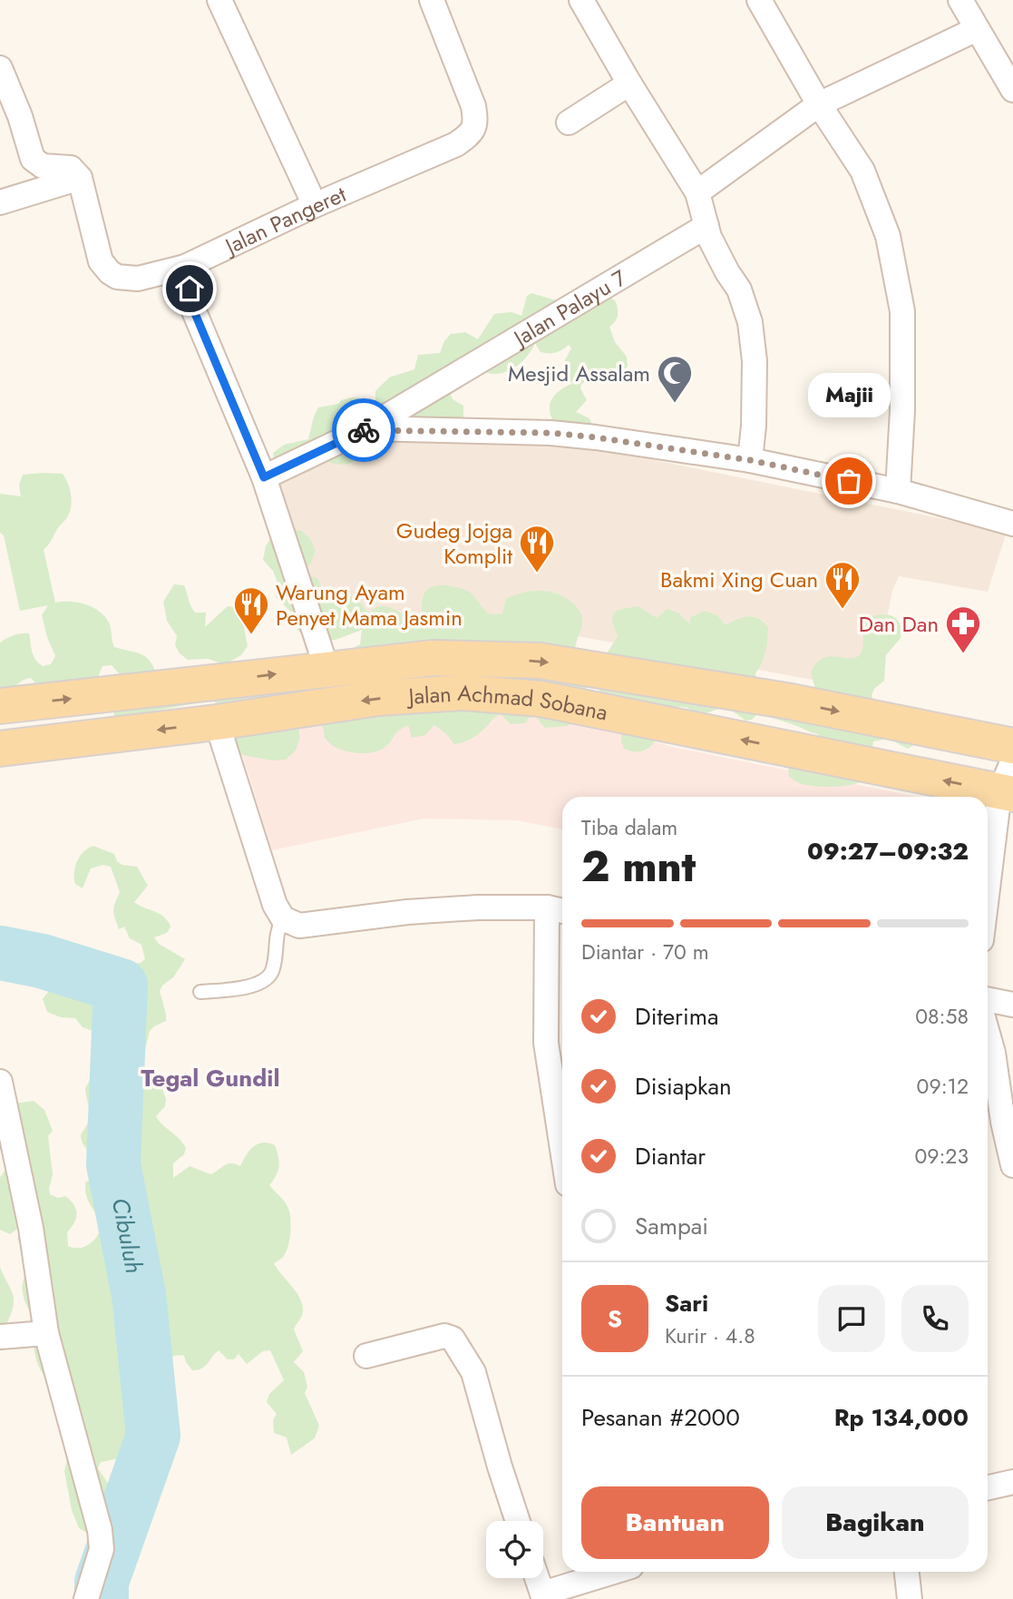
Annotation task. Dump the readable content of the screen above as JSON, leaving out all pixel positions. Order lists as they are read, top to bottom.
{
  "streets": {
    "main road": ["Jalan Achmad Sobana"],
    "street": ["Jalan Pangeret", "Jalan Palayu 7"]
  },
  "districts": ["Tegal Gundil"],
  "water": ["Cibuluh"],
  "places": {
    "mosque": ["Mesjid Assalam"],
    "other": ["Majii"],
    "restaurant": ["Gudeg Jojga Komplit", "Bakmi Xing Cuan", "Warung Ayam Penyet Mama Jasmin"],
    "pharmacy": ["Dan Dan"]
  },
  "page": {
    "bubble": "Majii",
    "heading": ["2 mnt", "Tiba dalam", "09:27–09:32"],
    "panel": [
      "Sari",
      "Kurir · 4.8",
      "Pesanan #2000",
      "Rp 134,000"
    ],
    "bar": "Diantar · 70 m",
    "list": [
      ["Diterima", "08:58"],
      ["Disiapkan", "09:12"],
      ["Diantar", "09:23"],
      "Sampai"
    ],
    "round": "S",
    "buttons": ["Bantuan", "Bagikan"]
  }
}
